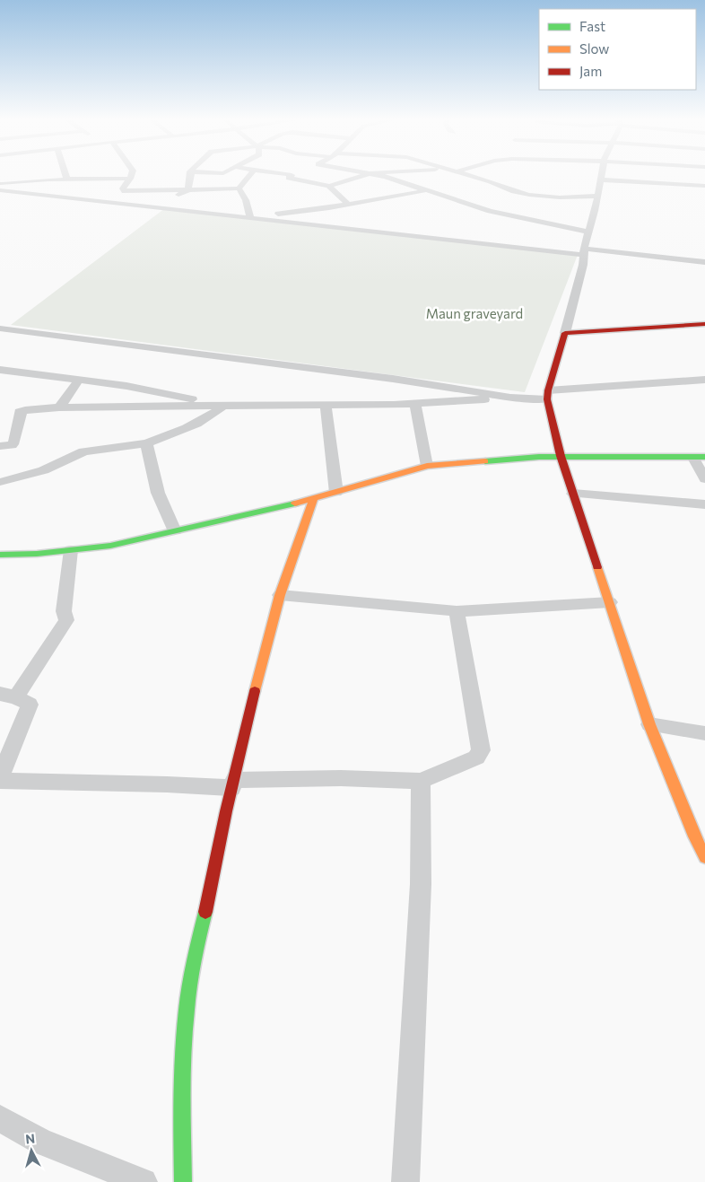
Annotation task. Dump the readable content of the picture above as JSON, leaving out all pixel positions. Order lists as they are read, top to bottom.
{
  "parks": ["Maun graveyard"],
  "legend": ["Fast", "Slow", "Jam"],
  "north": "top"
}
